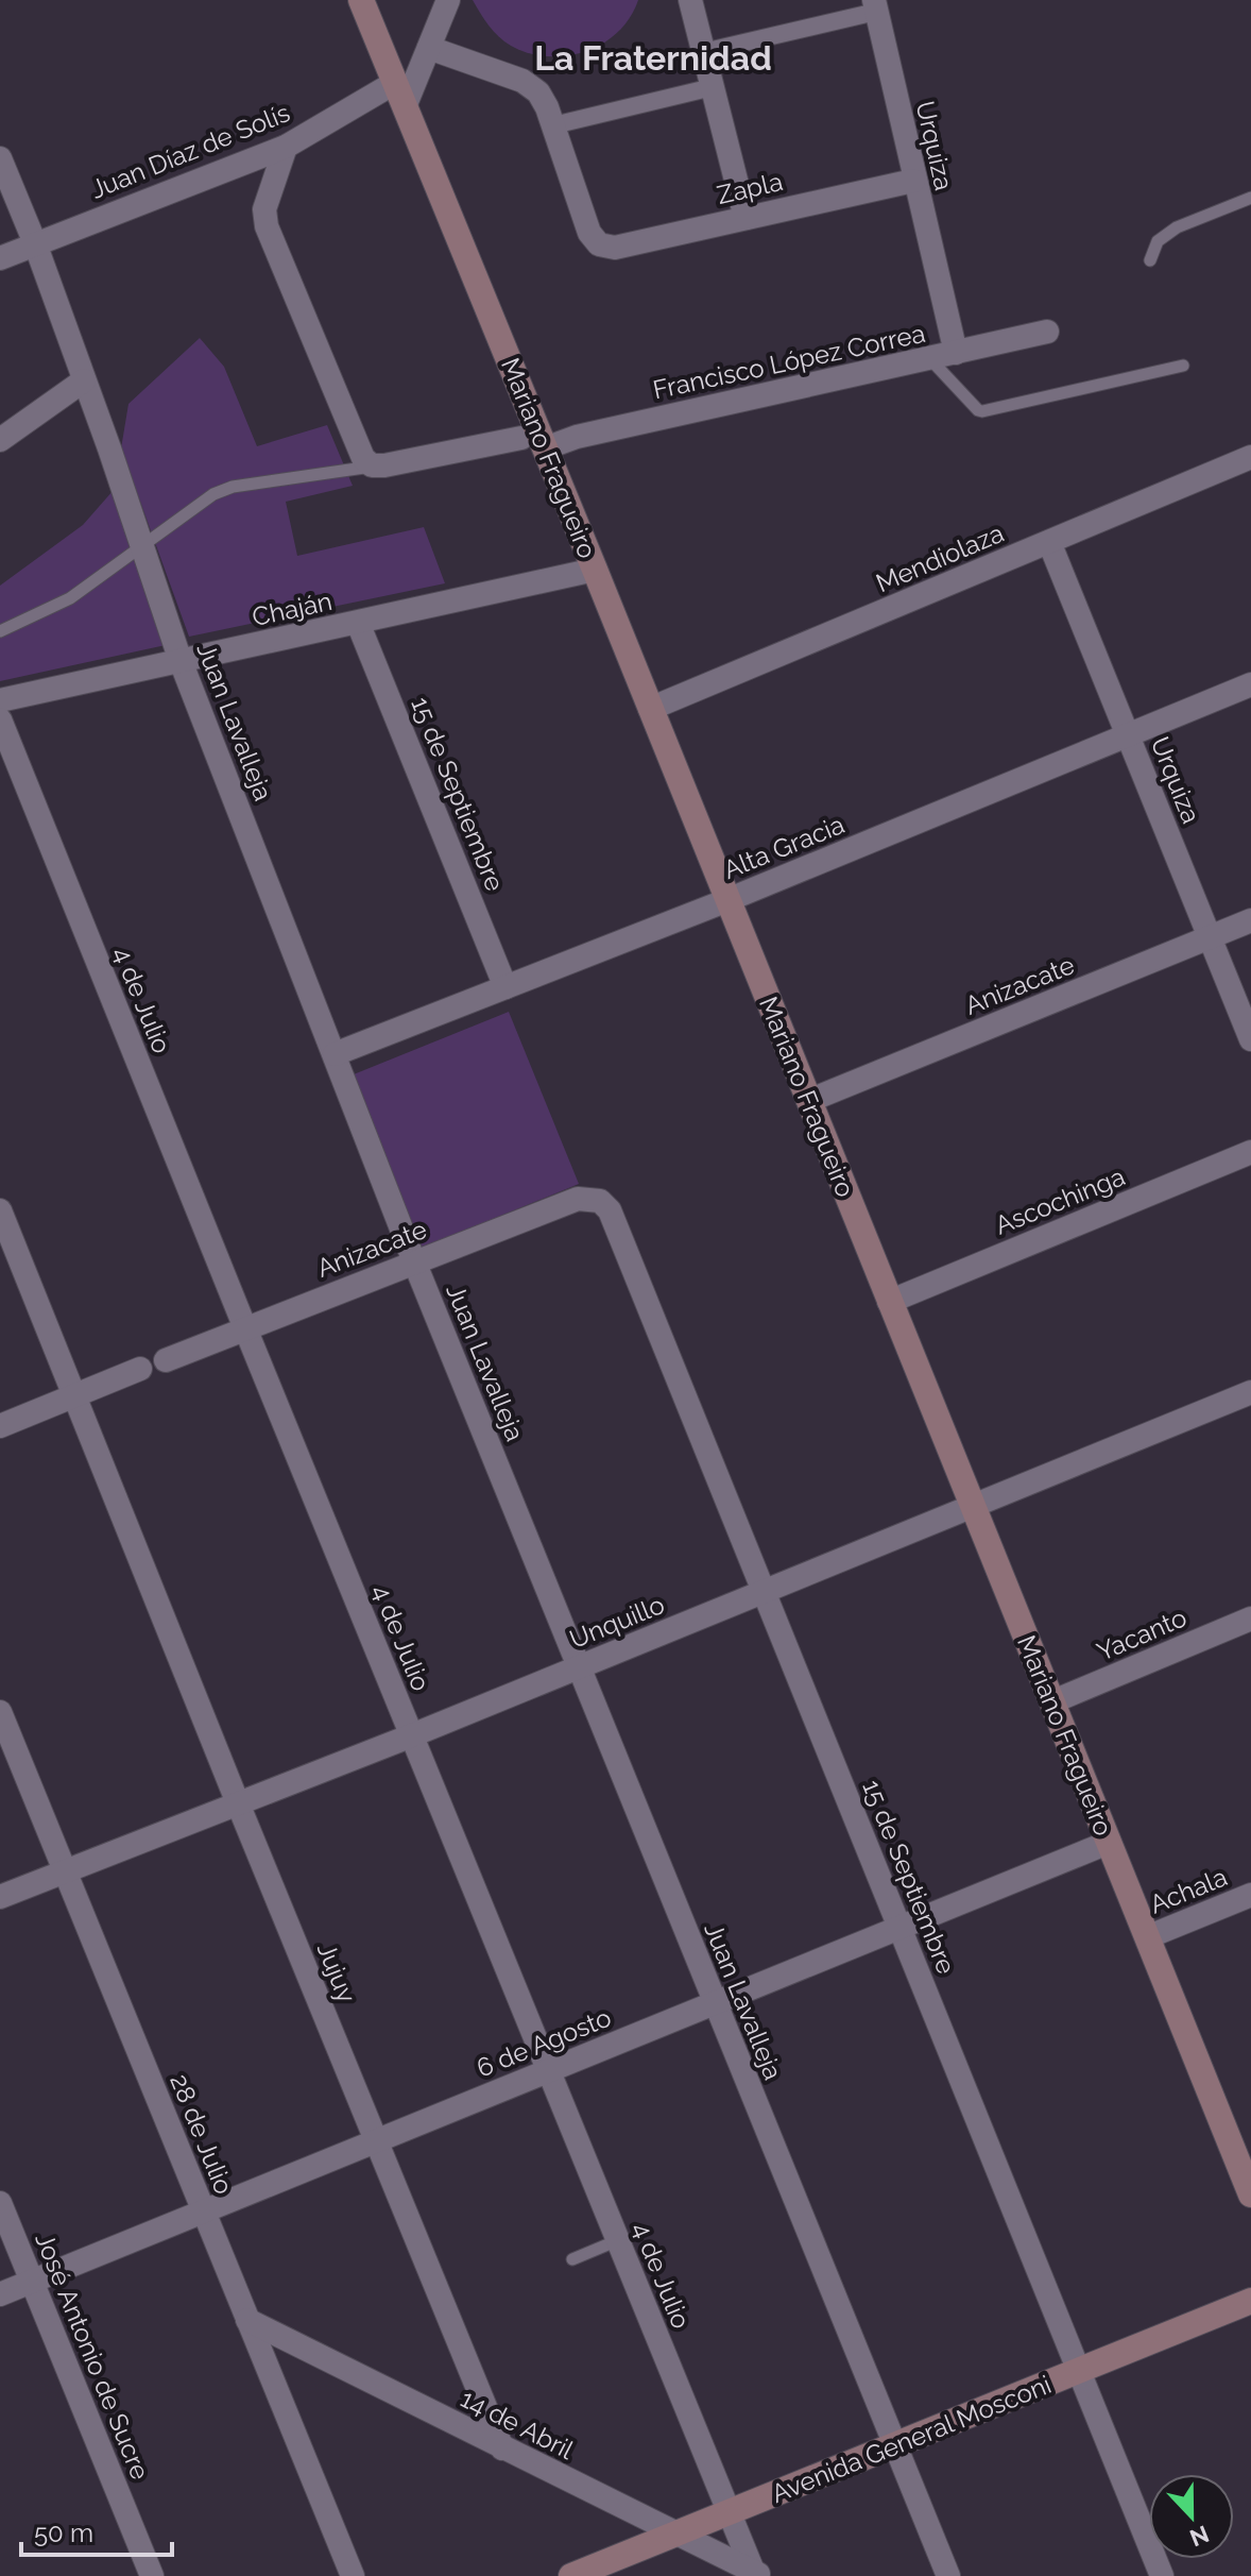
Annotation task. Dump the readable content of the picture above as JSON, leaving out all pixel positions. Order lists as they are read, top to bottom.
{
  "streets": {
    "main road": ["Mariano Fragueiro", "Avenida General Mosconi"],
    "street": [
      "Urquiza",
      "Juan Díaz de Solís",
      "Zapla",
      "Francisco López Correa",
      "Mendiolaza",
      "Chaján",
      "Juan Lavalleja",
      "15 de Septiembre",
      "Alta Gracia",
      "Anizacate",
      "4 de Julio",
      "Ascochinga",
      "Unquillo",
      "Yacanto",
      "Achala",
      "Jujuy",
      "6 de Agosto",
      "28 de Julio",
      "José Antonio de Sucre",
      "14 de Abril"
    ]
  },
  "crossings": [
    ["Urquiza", "Zapla"],
    ["Urquiza", "Francisco López Correa"],
    ["Urquiza", "Mendiolaza"],
    ["Urquiza", "Alta Gracia"],
    ["Urquiza", "Anizacate"],
    ["Juan Díaz de Solís", "Mariano Fragueiro"],
    ["Juan Díaz de Solís", "Juan Lavalleja"],
    ["Francisco López Correa", "Mariano Fragueiro"],
    ["Mariano Fragueiro", "Mendiolaza"],
    ["Mariano Fragueiro", "Chaján"],
    ["Mariano Fragueiro", "Alta Gracia"],
    ["Mariano Fragueiro", "Anizacate"],
    ["Mariano Fragueiro", "Ascochinga"],
    ["Mariano Fragueiro", "Unquillo"],
    ["Mariano Fragueiro", "Yacanto"],
    ["Mariano Fragueiro", "Achala"],
    ["Mariano Fragueiro", "6 de Agosto"],
    ["Chaján", "Juan Lavalleja"],
    ["Chaján", "15 de Septiembre"],
    ["Juan Lavalleja", "Alta Gracia"],
    ["Juan Lavalleja", "Anizacate"],
    ["Juan Lavalleja", "Unquillo"],
    ["Juan Lavalleja", "6 de Agosto"],
    ["Juan Lavalleja", "Avenida General Mosconi"],
    ["15 de Septiembre", "Alta Gracia"],
    ["15 de Septiembre", "Anizacate"],
    ["15 de Septiembre", "Unquillo"],
    ["15 de Septiembre", "6 de Agosto"],
    ["15 de Septiembre", "Avenida General Mosconi"],
    ["Anizacate", "4 de Julio"],
    ["4 de Julio", "Unquillo"],
    ["4 de Julio", "6 de Agosto"],
    ["4 de Julio", "14 de Abril"],
    ["4 de Julio", "Avenida General Mosconi"],
    ["Unquillo", "Jujuy"],
    ["Unquillo", "28 de Julio"],
    ["Jujuy", "6 de Agosto"],
    ["Jujuy", "14 de Abril"],
    ["6 de Agosto", "28 de Julio"],
    ["6 de Agosto", "José Antonio de Sucre"],
    ["28 de Julio", "14 de Abril"],
    ["14 de Abril", "Avenida General Mosconi"]
  ],
  "districts": ["La Fraternidad"],
  "scale_bar": "50 m",
  "north": "bottom"
}
